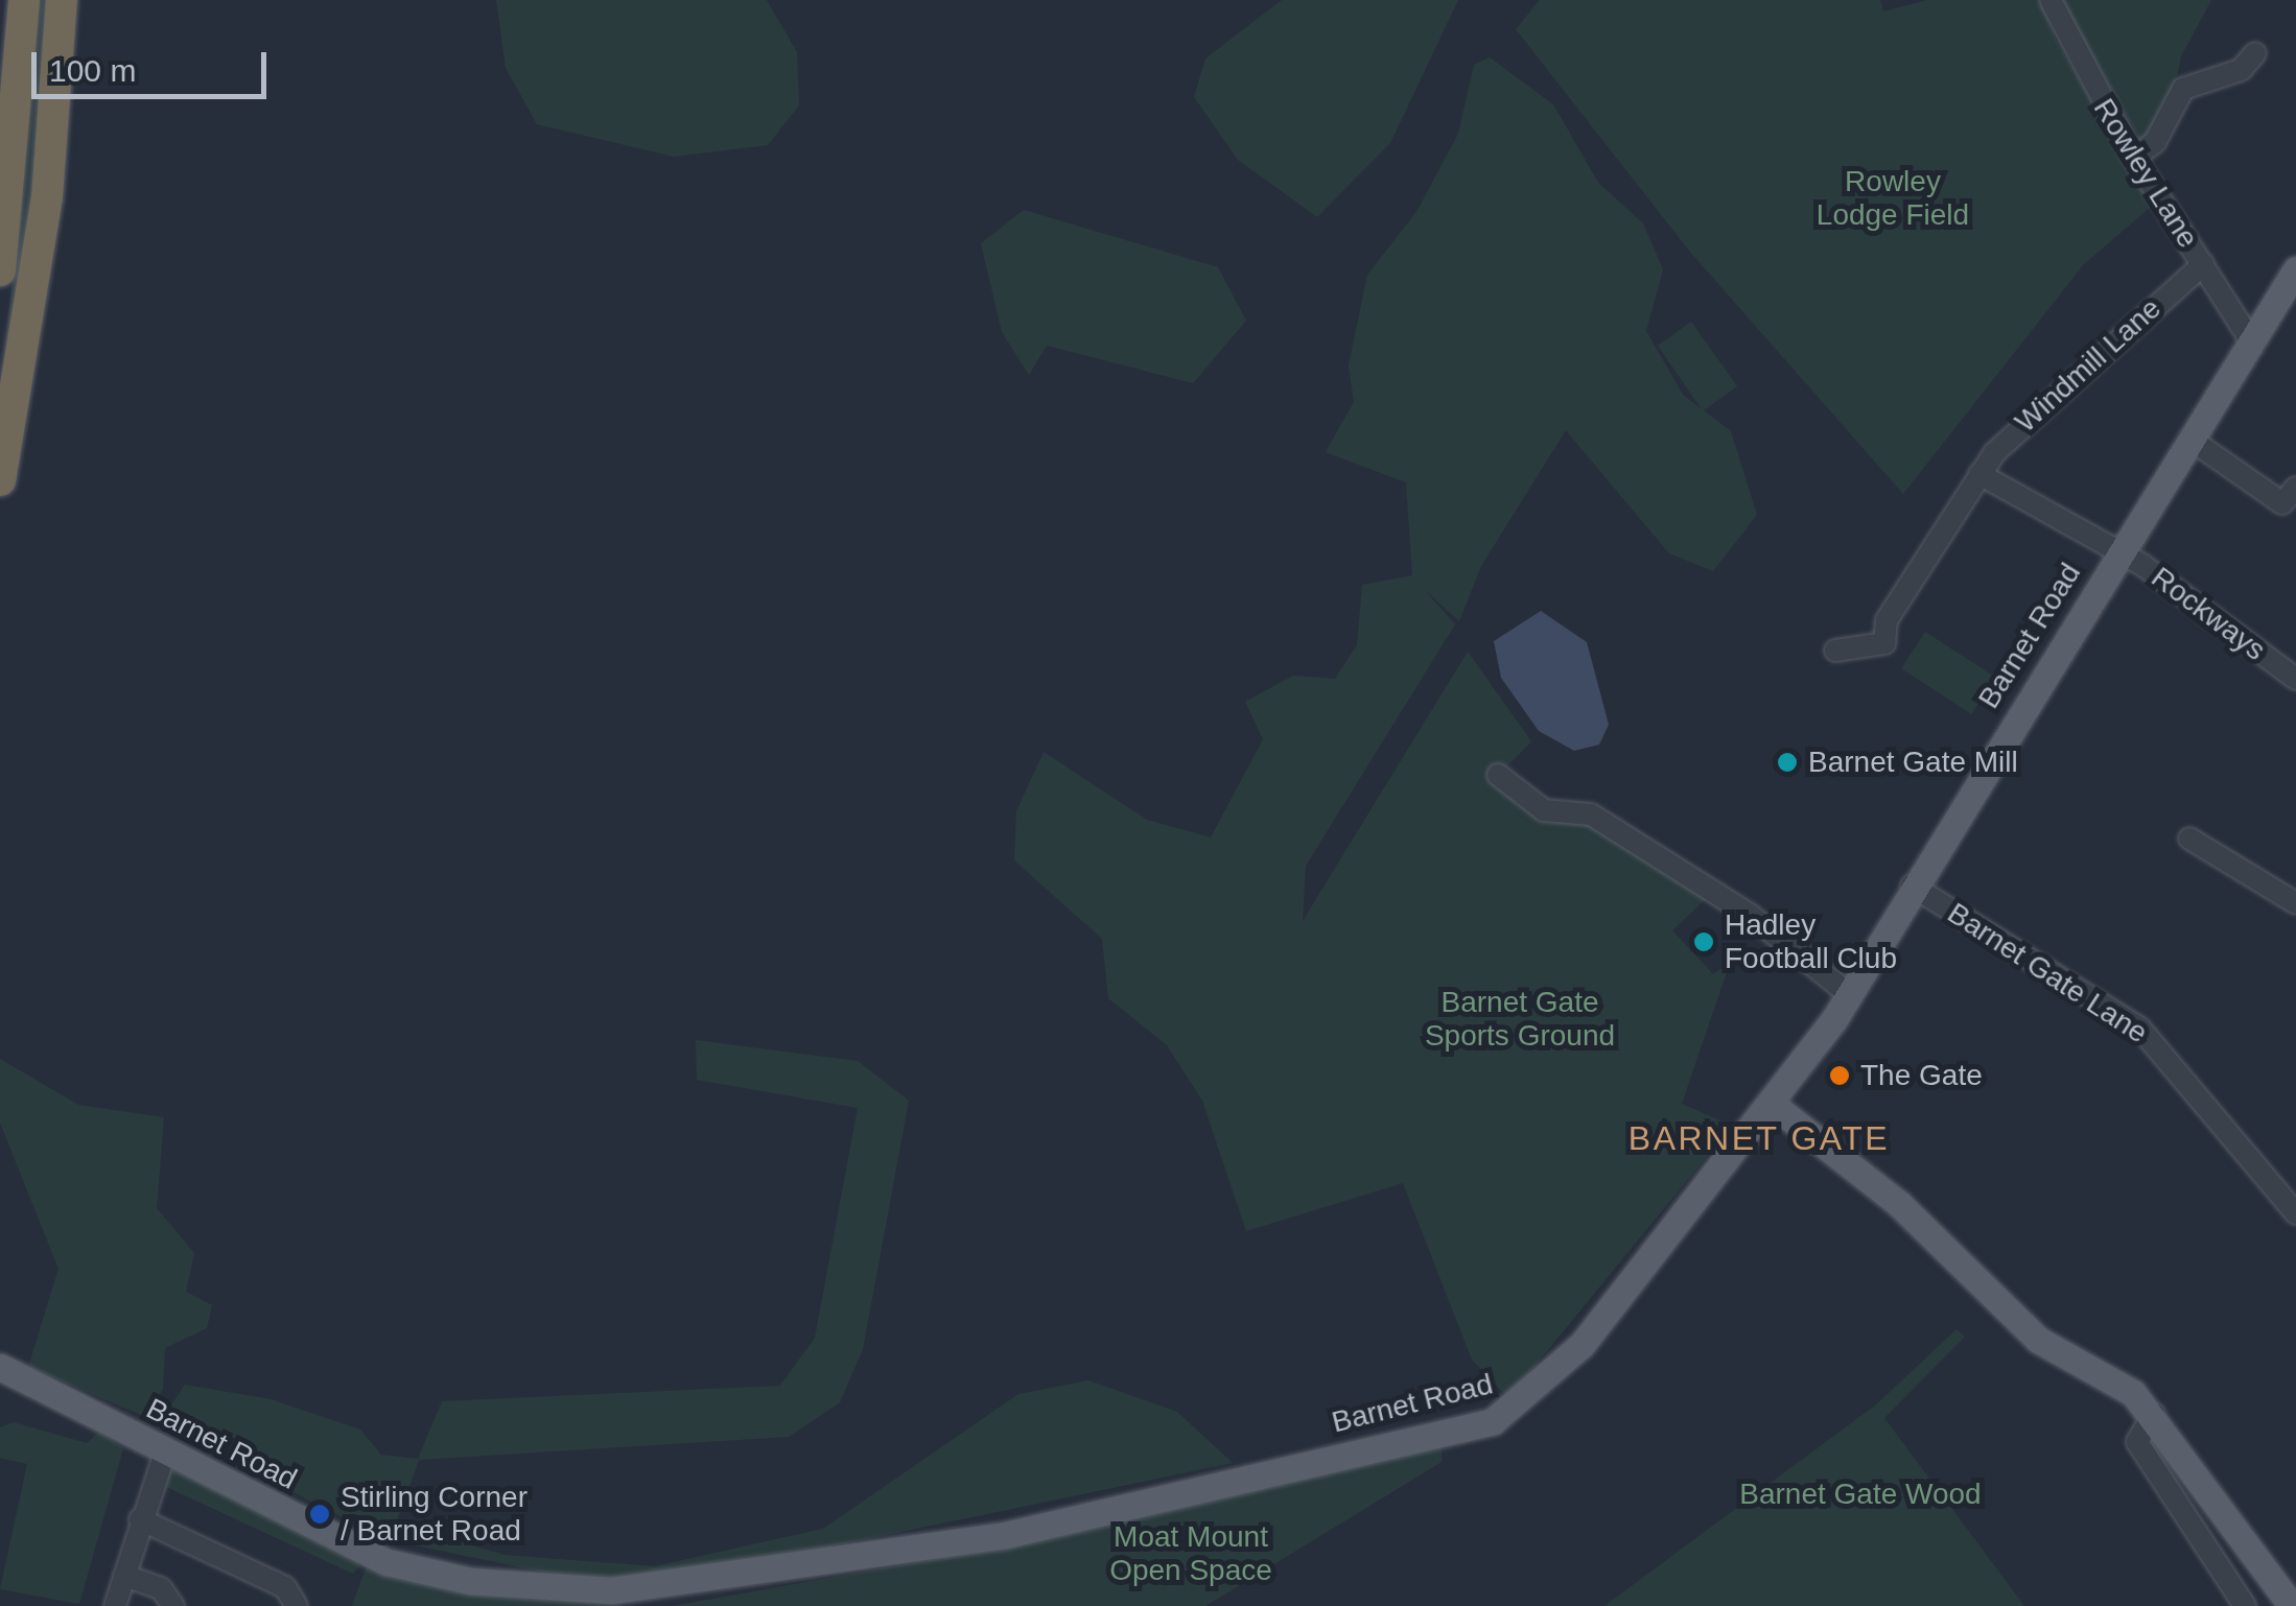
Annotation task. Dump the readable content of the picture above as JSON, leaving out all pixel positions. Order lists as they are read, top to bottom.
{
  "streets": {
    "main road": ["Barnet Road"],
    "street": [
      "Rowley Lane",
      "Windmill Lane",
      "Rockways",
      "Barnet Gate Lane"
    ]
  },
  "crossings": [
    ["Rowley Lane", "Windmill Lane"],
    ["Rowley Lane", "Barnet Road"],
    ["Rockways", "Barnet Road"],
    ["Barnet Road", "Barnet Gate Lane"]
  ],
  "districts": ["BARNET GATE"],
  "parks": [
    "Rowley Lodge Field",
    "Barnet Gate Sports Ground",
    "Barnet Gate Wood",
    "Moat Mount Open Space"
  ],
  "places": [
    "Barnet Gate Mill",
    "Hadley Football Club",
    "The Gate",
    "Stirling Corner / Barnet Road"
  ],
  "scale_bar": "100 m"
}
